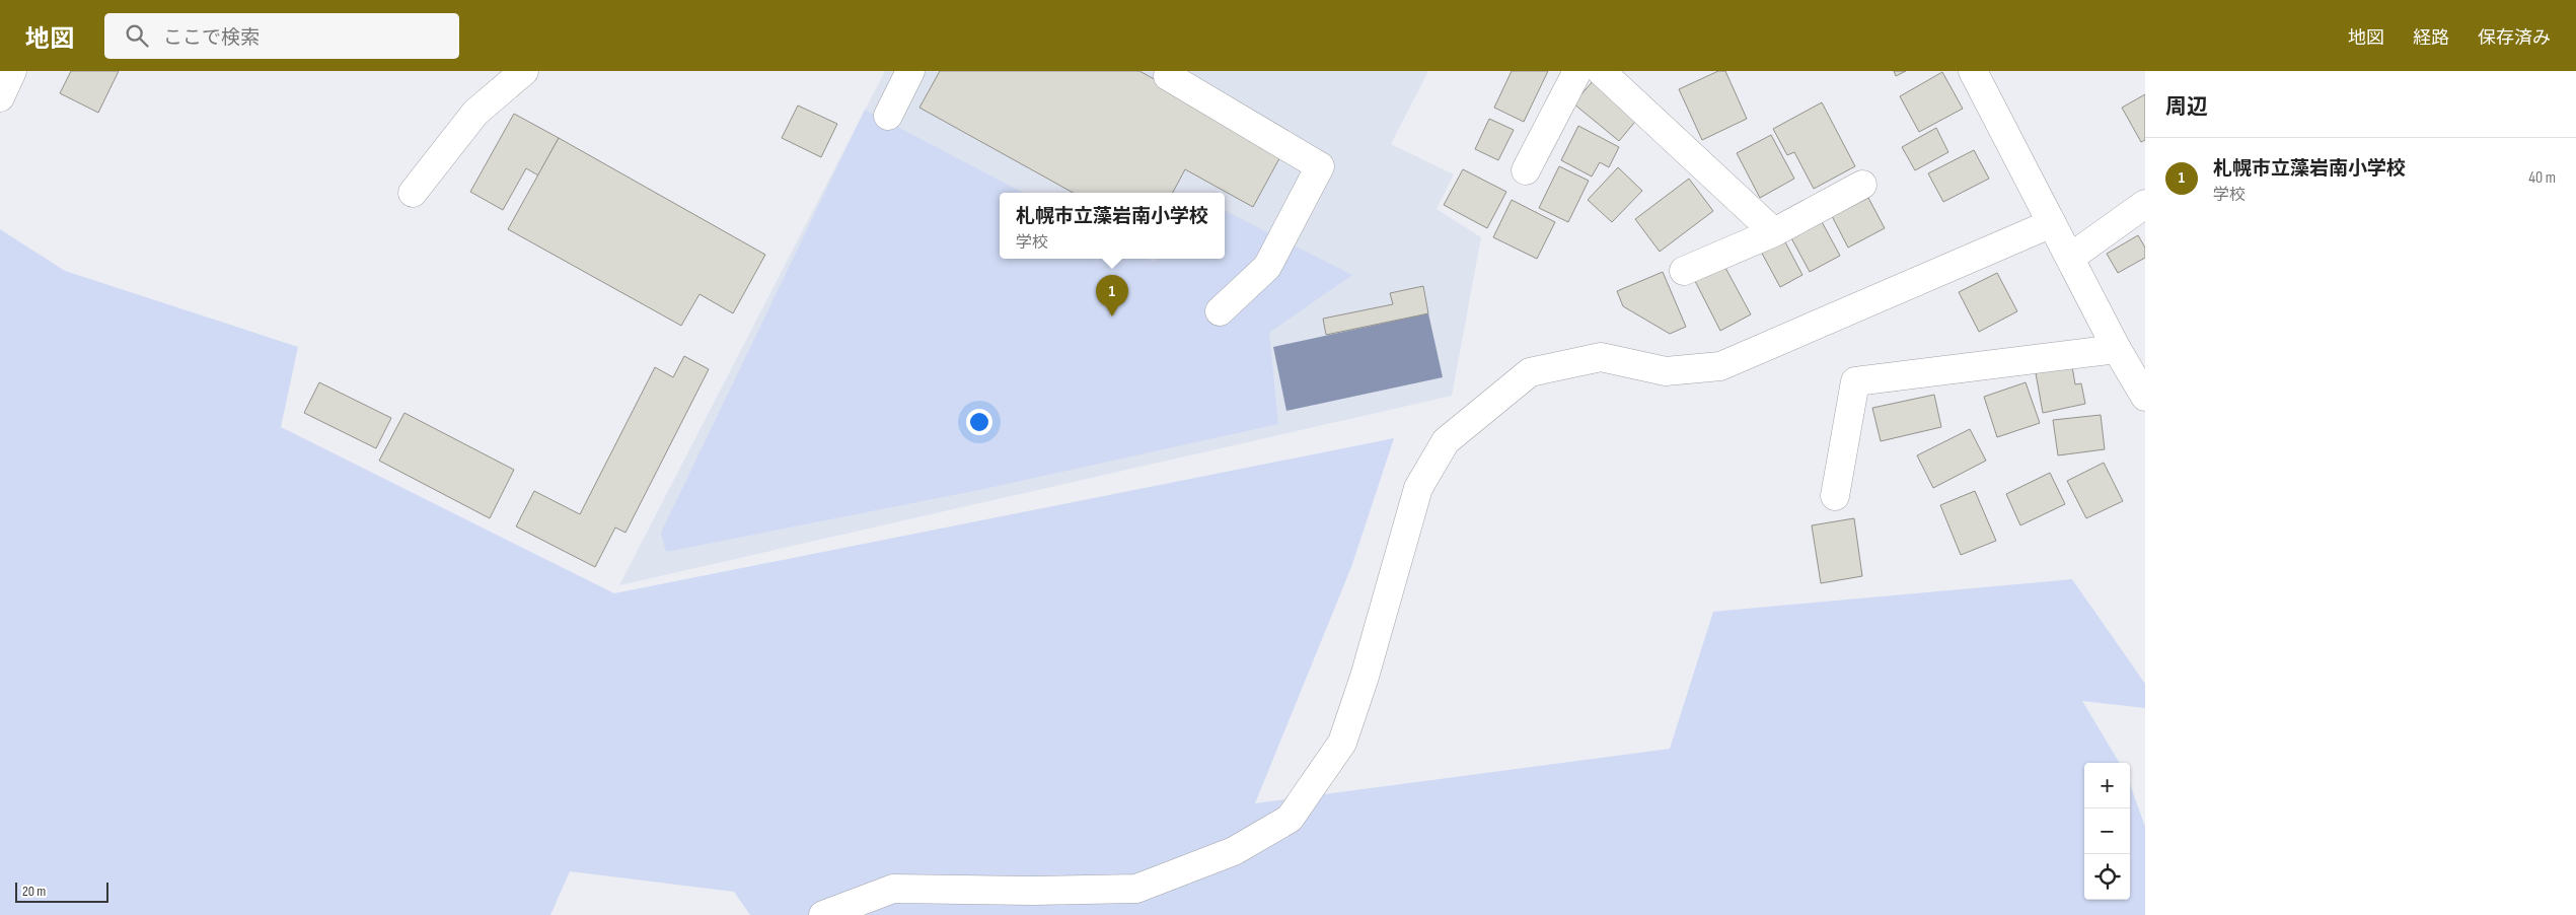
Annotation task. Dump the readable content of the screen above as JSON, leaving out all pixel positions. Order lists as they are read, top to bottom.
{
  "scale_bar": "20 m",
  "page": {
    "header": "地図",
    "search": "ここで検索",
    "nav": ["地図", "経路", "保存済み"],
    "heading": "周辺",
    "list": [
      {
        "mark": "1",
        "name": "札幌市立藻岩南小学校",
        "note": "学校",
        "value": "40 m"
      }
    ],
    "popup": ["札幌市立藻岩南小学校", "学校"],
    "pins": "1",
    "map_buttons": ["+", "−"],
    "scale": "20 m"
  }
}
